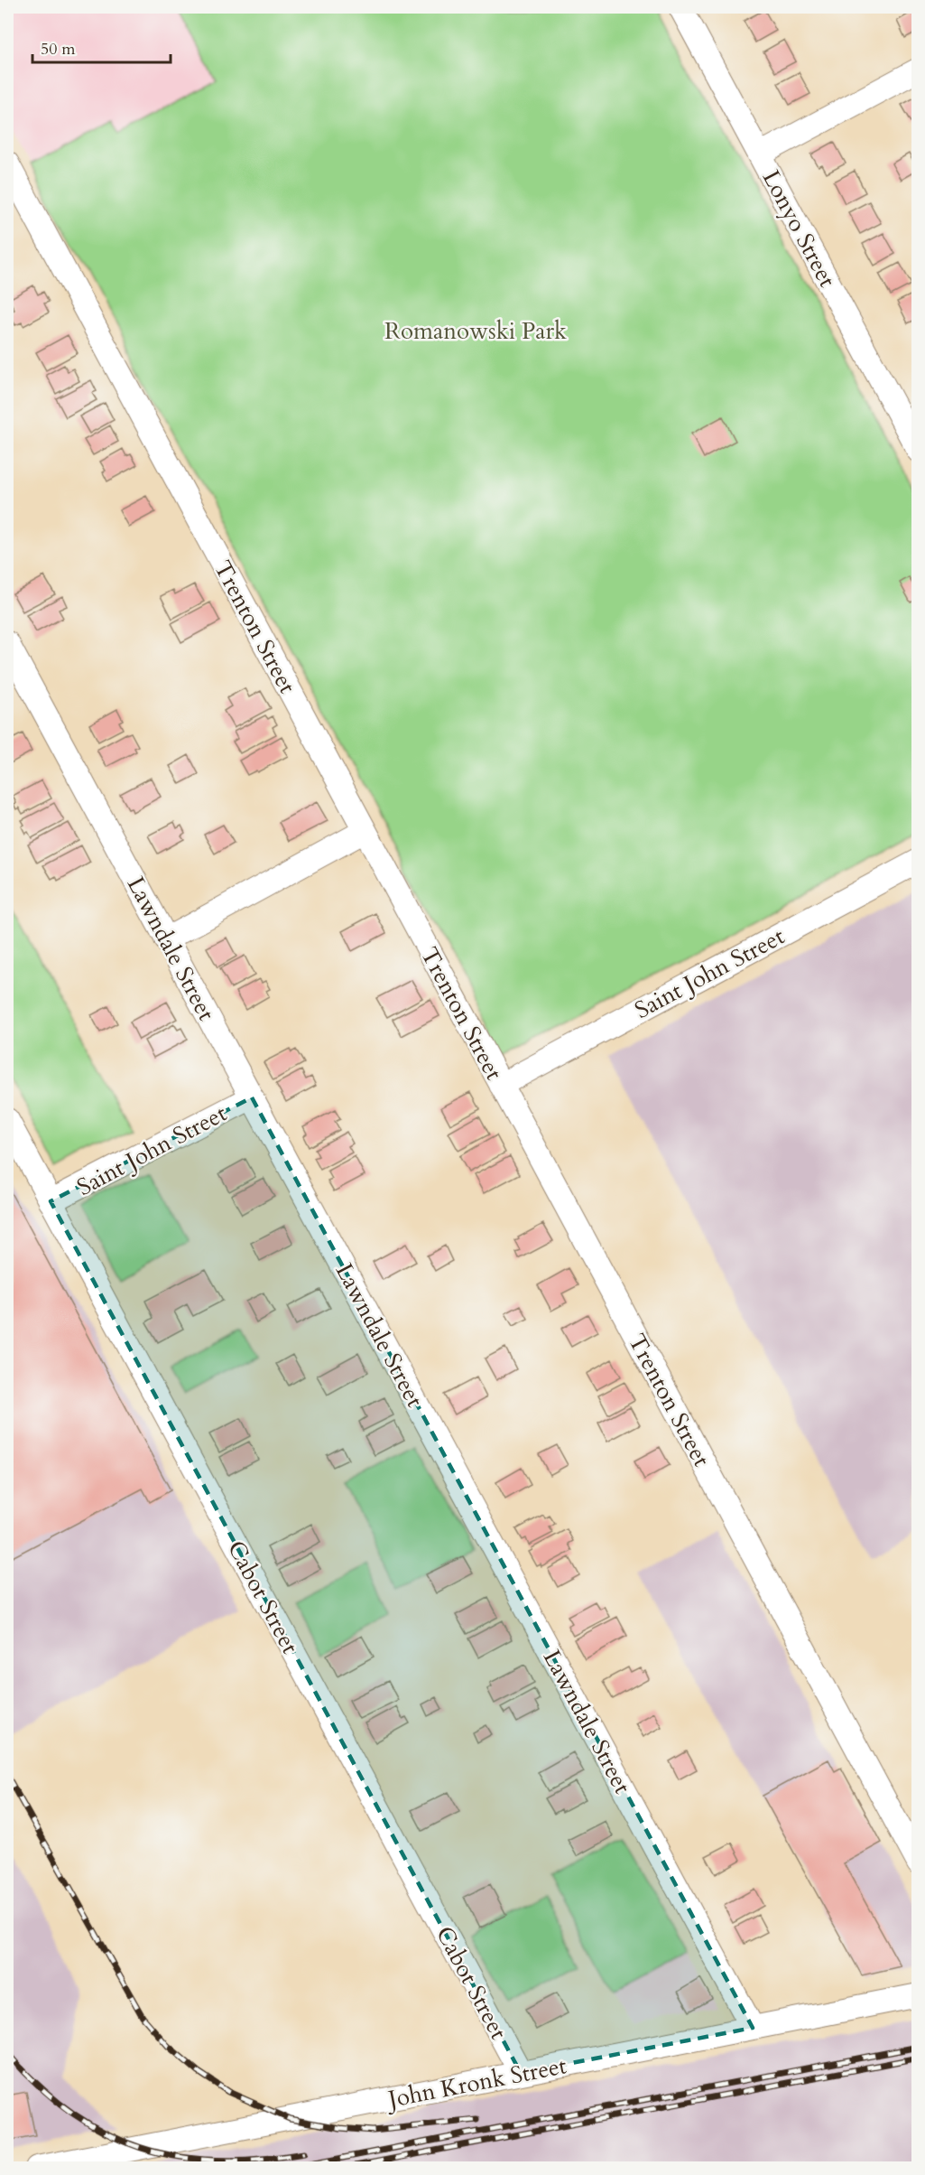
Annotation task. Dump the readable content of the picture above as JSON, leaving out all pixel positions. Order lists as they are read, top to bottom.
{
  "streets": {
    "street": [
      "Lonyo Street",
      "Trenton Street",
      "Lawndale Street",
      "Saint John Street",
      "Cabot Street",
      "John Kronk Street"
    ]
  },
  "crossings": [
    ["Trenton Street", "Saint John Street"],
    ["Lawndale Street", "Saint John Street"],
    ["Lawndale Street", "John Kronk Street"],
    ["Saint John Street", "Cabot Street"],
    ["Cabot Street", "John Kronk Street"]
  ],
  "parks": ["Romanowski Park"],
  "scale_bar": "50 m"
}
